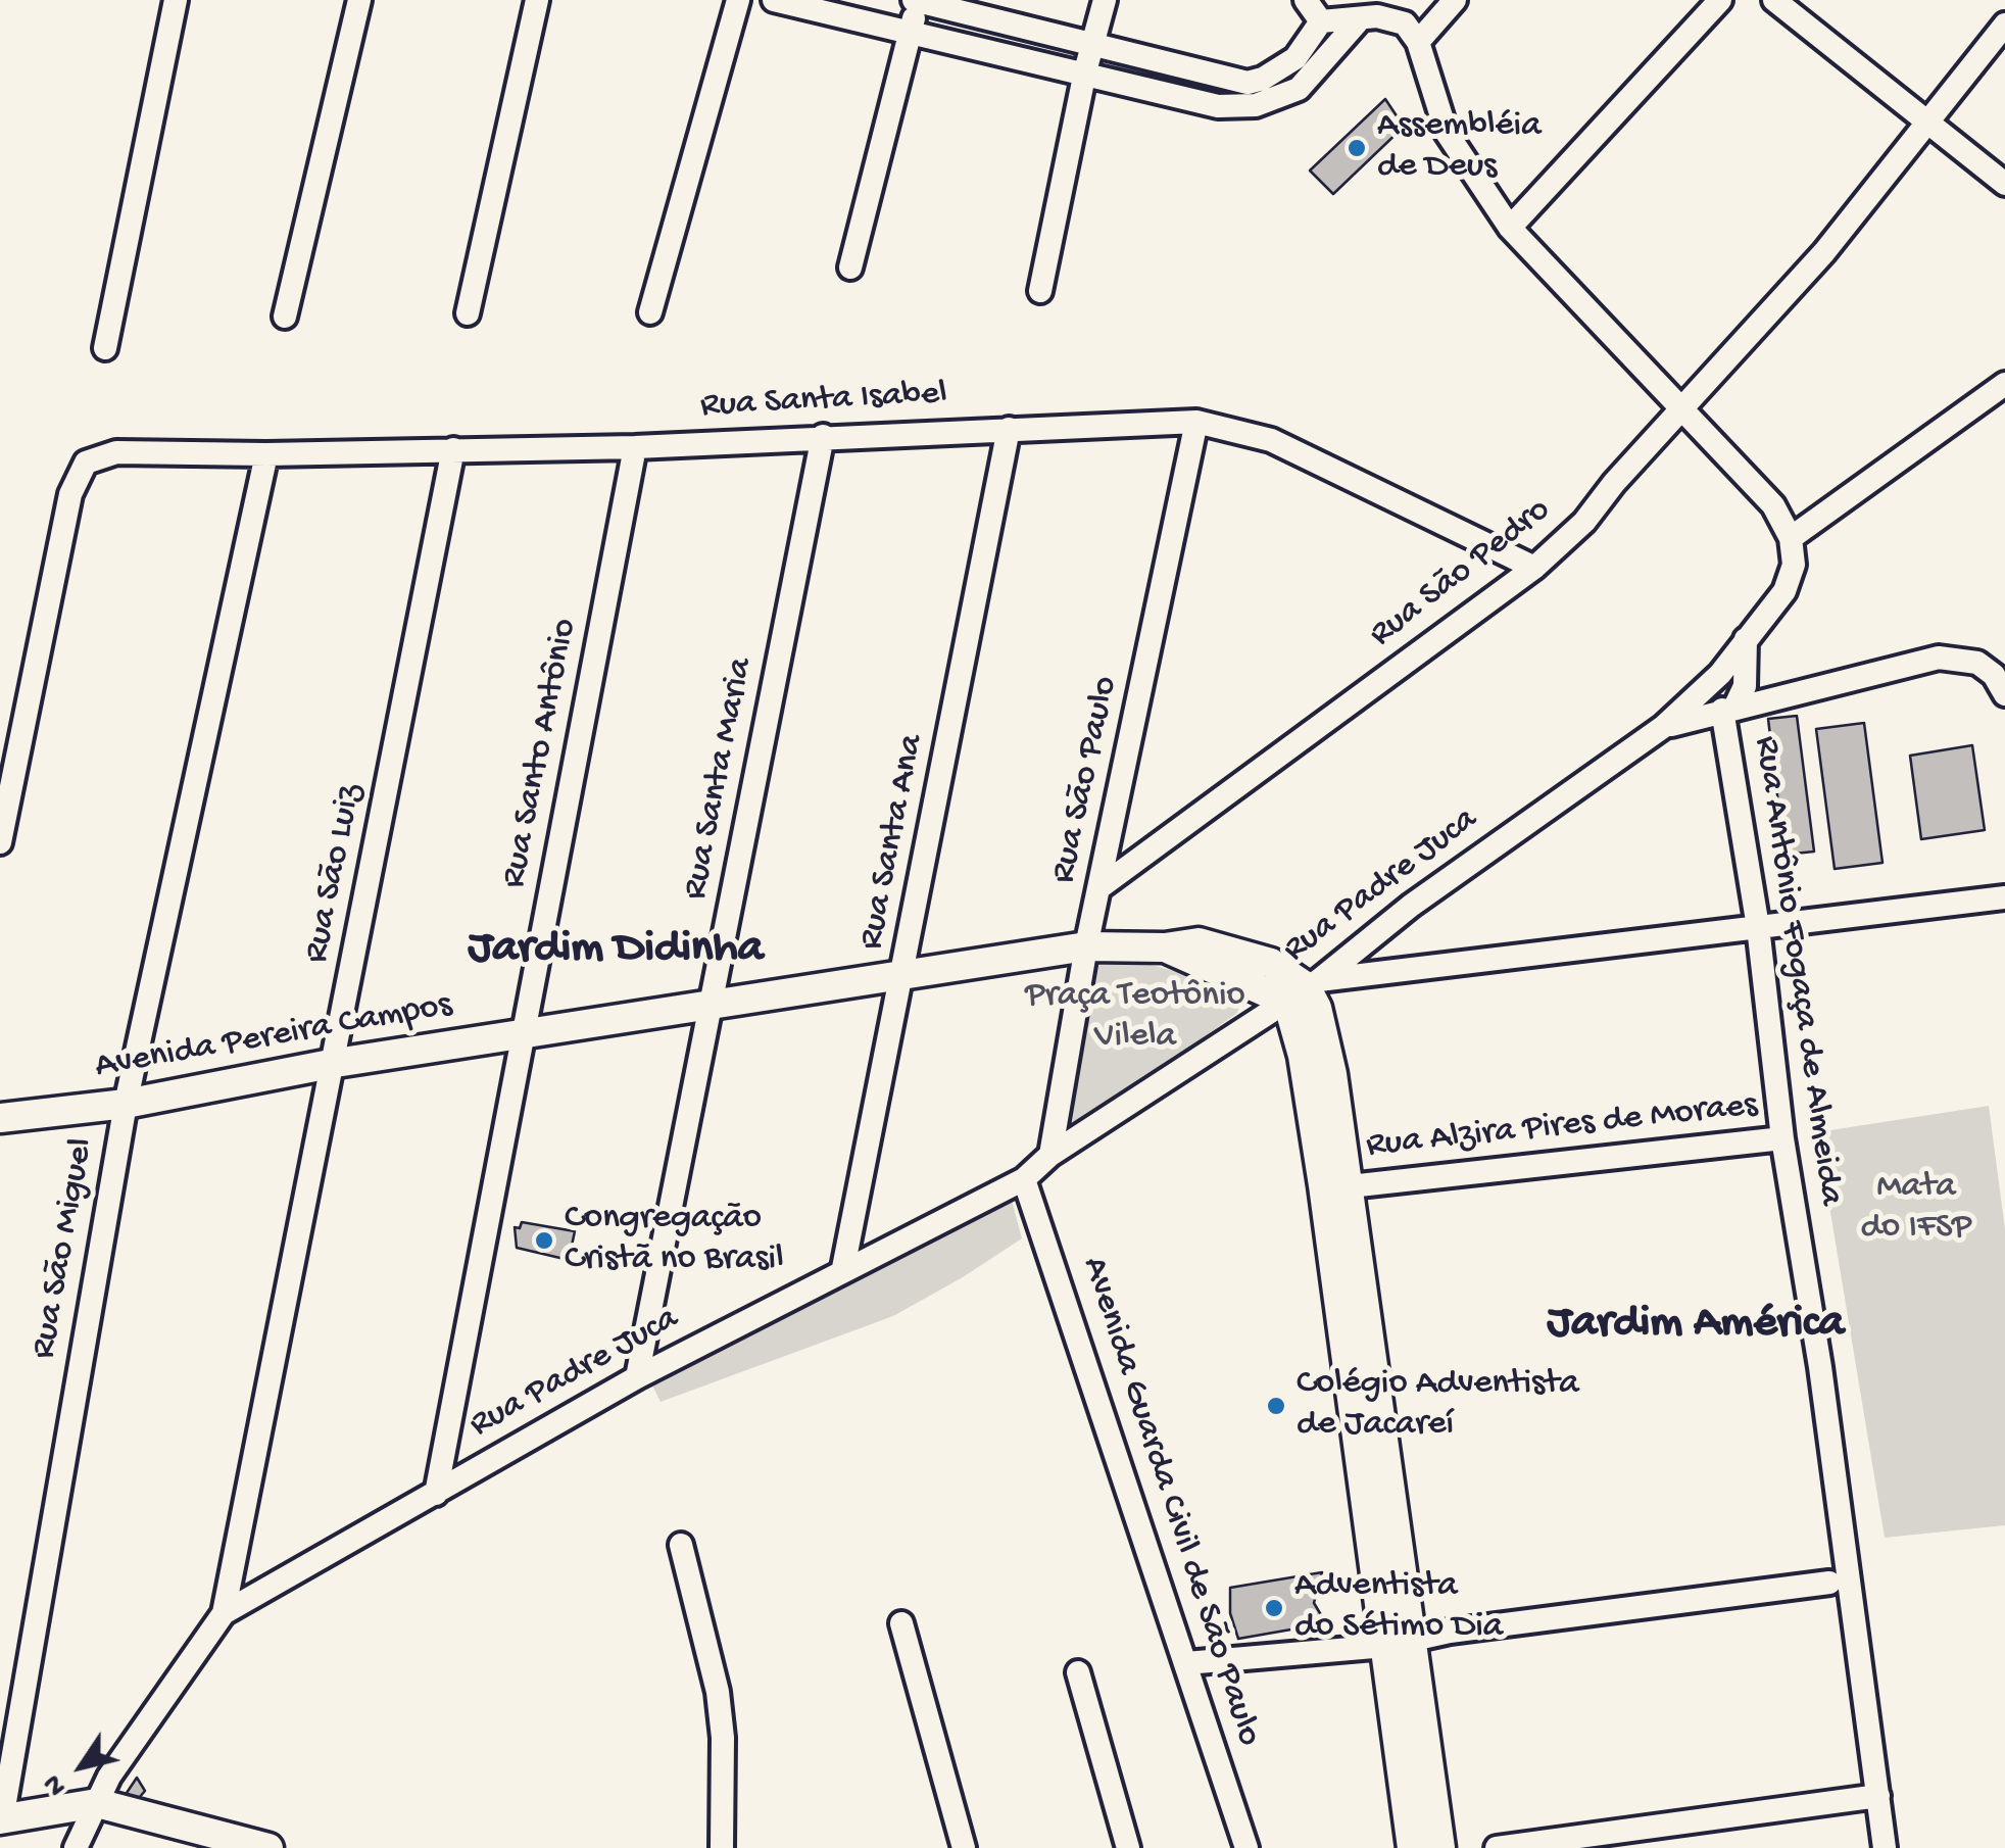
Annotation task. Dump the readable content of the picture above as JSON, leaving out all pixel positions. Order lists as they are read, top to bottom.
{
  "streets": {
    "main road": ["Avenida Pereira Campos"],
    "street": [
      "Rua Santa Isabel",
      "Rua São Pedro",
      "Rua Santo Antônio",
      "Rua Santa Maria",
      "Rua São Paulo",
      "Rua Santa Ana",
      "Rua São Luiz",
      "Rua Padre Juca",
      "Rua Antônio Fogaça de Almeida",
      "Rua Alzira Pires de Moraes",
      "Rua São Miguel",
      "Avenida Guarda Civil de São Paulo"
    ]
  },
  "crossings": [
    ["Rua Santa Isabel", "Rua São Pedro"],
    ["Rua Santa Isabel", "Rua Santo Antônio"],
    ["Rua Santa Isabel", "Rua Santa Maria"],
    ["Rua Santa Isabel", "Rua São Paulo"],
    ["Rua Santa Isabel", "Rua Santa Ana"],
    ["Rua Santa Isabel", "Rua São Luiz"],
    ["Rua Santa Isabel", "Rua São Miguel"],
    ["Rua São Pedro", "Rua São Paulo"],
    ["Rua Santo Antônio", "Rua Padre Juca"],
    ["Rua Santo Antônio", "Avenida Pereira Campos"],
    ["Rua Santa Maria", "Rua Padre Juca"],
    ["Rua Santa Maria", "Avenida Pereira Campos"],
    ["Rua São Paulo", "Rua Padre Juca"],
    ["Rua São Paulo", "Avenida Pereira Campos"],
    ["Rua Santa Ana", "Rua Padre Juca"],
    ["Rua Santa Ana", "Avenida Pereira Campos"],
    ["Rua São Luiz", "Rua Padre Juca"],
    ["Rua São Luiz", "Avenida Pereira Campos"],
    ["Rua Padre Juca", "Avenida Pereira Campos"],
    ["Rua Padre Juca", "Avenida Guarda Civil de São Paulo"],
    ["Rua Antônio Fogaça de Almeida", "Rua Alzira Pires de Moraes"],
    ["Avenida Pereira Campos", "Rua São Miguel"]
  ],
  "districts": ["Jardim Didinha", "Jardim América"],
  "parks": ["Praça Teotônio Vilela", "Mata do IFSP"],
  "places": [
    "Assembléia de Deus",
    "Congregação Cristã no Brasil",
    "Colégio Adventista de Jacareí",
    "Adventista do Sétimo Dia"
  ],
  "north": "bottom left"
}
